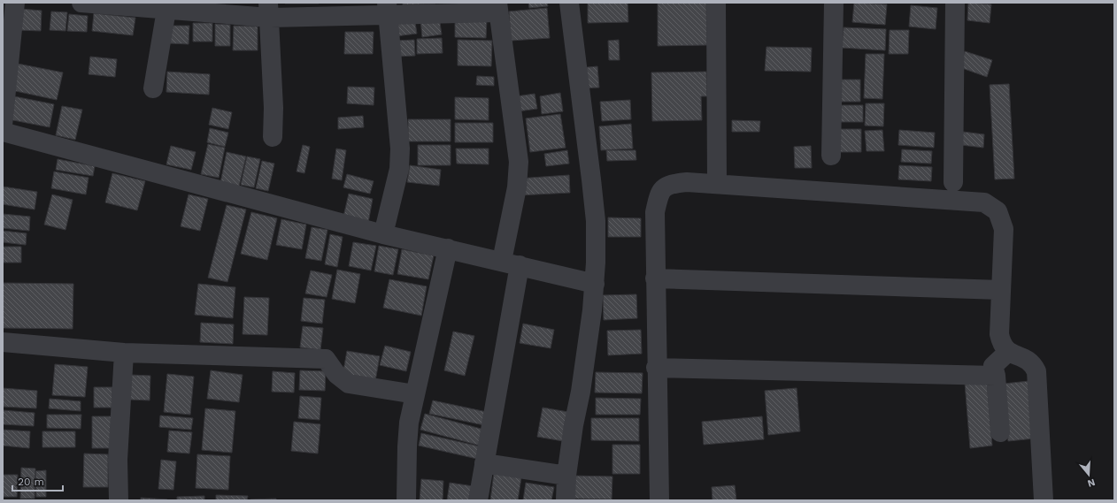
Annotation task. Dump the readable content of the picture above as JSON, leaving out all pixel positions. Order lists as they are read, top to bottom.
{
  "scale_bar": "20 m",
  "north": "bottom"
}
